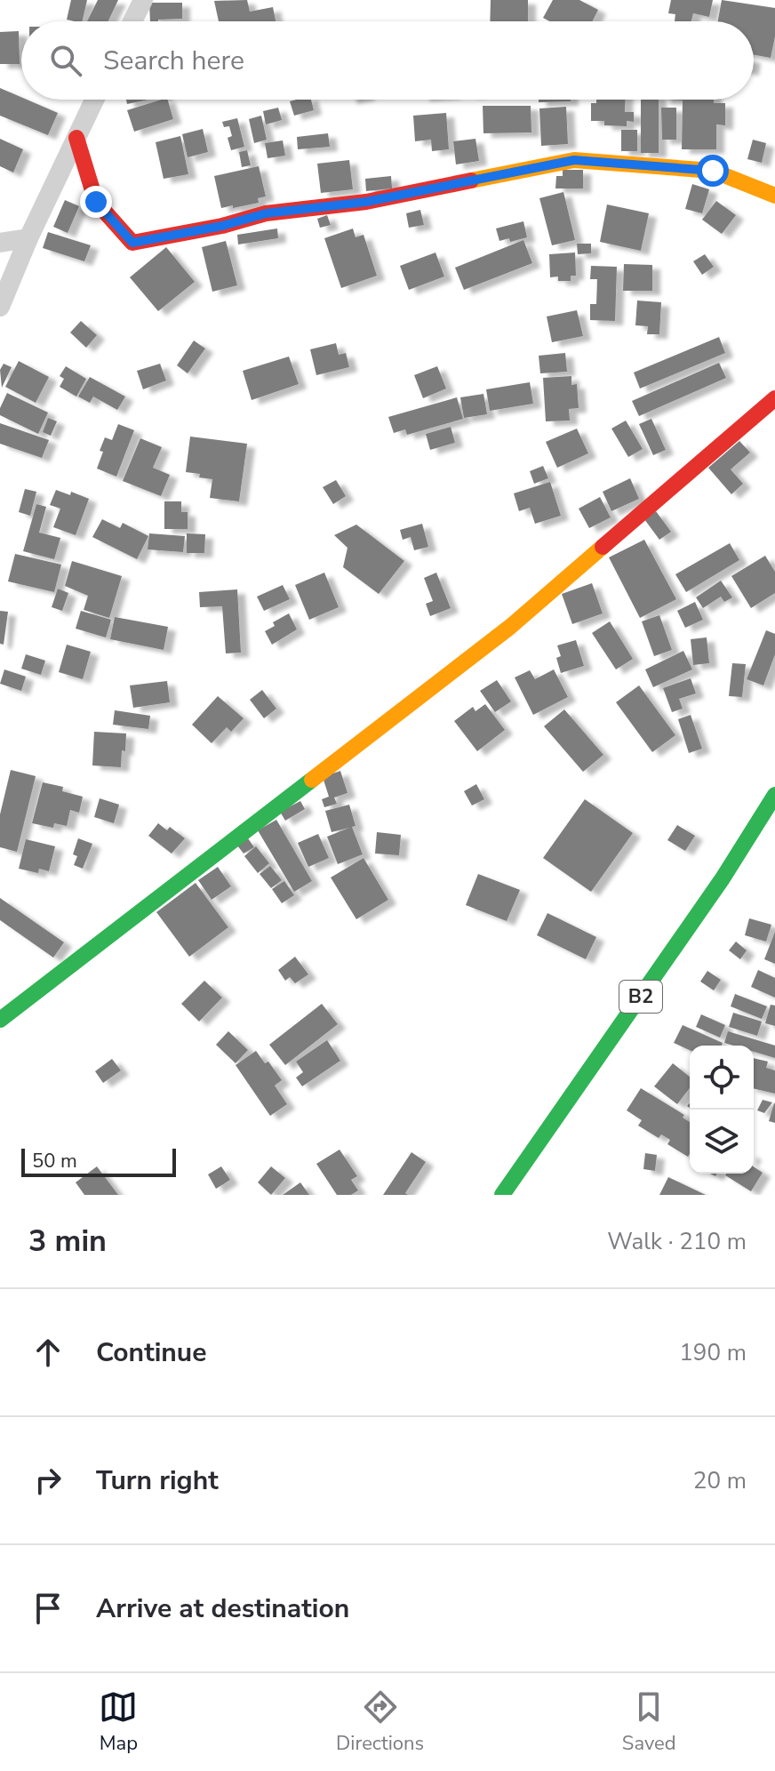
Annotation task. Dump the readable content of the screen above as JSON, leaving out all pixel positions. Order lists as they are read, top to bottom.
{
  "streets": {
    "main road": ["B2"]
  },
  "scale_bar": "50 m",
  "page": {
    "search": "Search here",
    "scale": "50 m",
    "heading": ["3 min", "Walk · 210 m"],
    "list": [
      ["Continue", "190 m"],
      ["Turn right", "20 m"],
      "Arrive at destination"
    ],
    "nav": ["Map", "Directions", "Saved"]
  }
}
